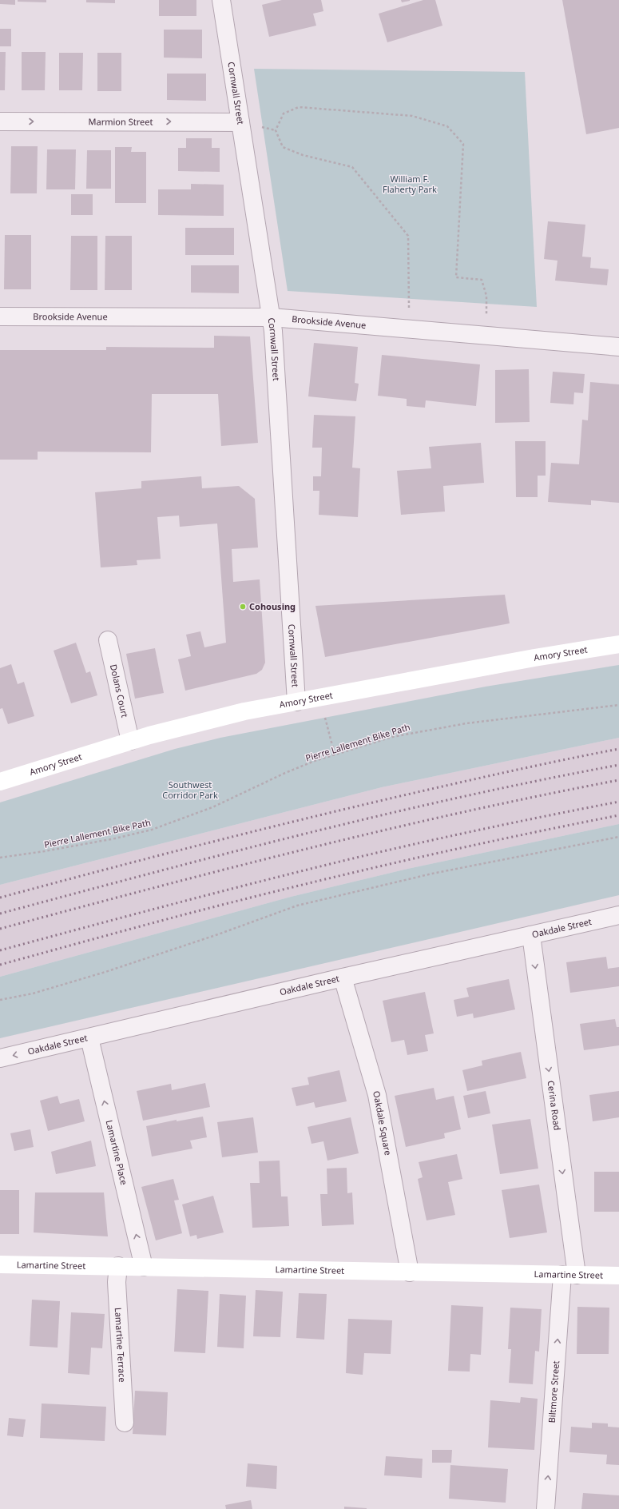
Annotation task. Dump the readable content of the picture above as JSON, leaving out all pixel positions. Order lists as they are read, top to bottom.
{
  "streets": {
    "street": [
      "Cornwall Street",
      "Marmion Street",
      "Brookside Avenue",
      "Amory Street",
      "Dolans Court",
      "Oakdale Street",
      "Cerina Road",
      "Oakdale Square",
      "Lamartine Place",
      "Lamartine Street",
      "Lamartine Terrace",
      "Biltmore Street"
    ],
    "path": ["Pierre Lallement Bike Path"]
  },
  "crossings": [
    ["Cornwall Street", "Marmion Street"],
    ["Cornwall Street", "Brookside Avenue"],
    ["Cornwall Street", "Amory Street"],
    ["Amory Street", "Dolans Court"],
    ["Oakdale Street", "Cerina Road"],
    ["Oakdale Street", "Oakdale Square"],
    ["Oakdale Street", "Lamartine Place"],
    ["Cerina Road", "Lamartine Street"],
    ["Cerina Road", "Biltmore Street"],
    ["Oakdale Square", "Lamartine Street"],
    ["Lamartine Place", "Lamartine Street"],
    ["Lamartine Street", "Lamartine Terrace"],
    ["Lamartine Street", "Biltmore Street"]
  ],
  "one_way": [
    "Marmion Street",
    "Cerina Road",
    "Lamartine Place",
    "Biltmore Street"
  ],
  "parks": ["William F. Flaherty Park", "Southwest Corridor Park"],
  "places": ["Cohousing"]
}
